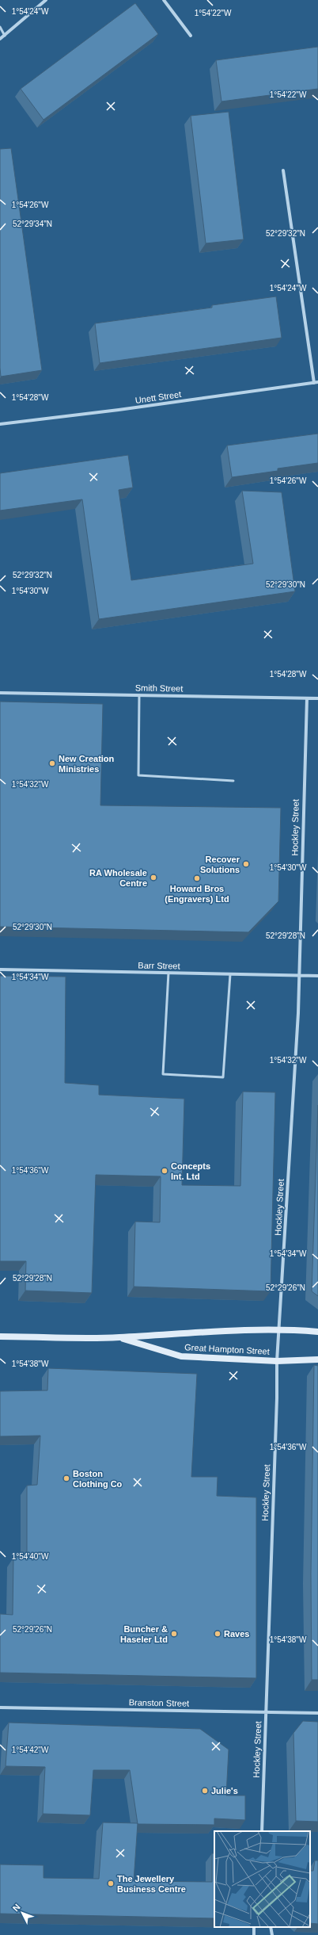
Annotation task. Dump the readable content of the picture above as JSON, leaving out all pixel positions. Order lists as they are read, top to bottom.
{
  "streets": {
    "main road": ["Great Hampton Street"],
    "street": [
      "Unett Street",
      "Smith Street",
      "Hockley Street",
      "Barr Street",
      "Branston Street"
    ]
  },
  "crossings": [
    ["Smith Street", "Hockley Street"],
    ["Hockley Street", "Barr Street"],
    ["Hockley Street", "Great Hampton Street"],
    ["Hockley Street", "Branston Street"]
  ],
  "places": [
    "New Creation Ministries",
    "Recover Solutions",
    "RA Wholesale Centre",
    "Howard Bros (Engravers) Ltd",
    "Concepts Int. Ltd",
    "Boston Clothing Co",
    "Buncher & Haseler Ltd",
    "Raves",
    "Julie's",
    "The Jewellery Business Centre"
  ],
  "north": "top left",
  "coordinates": [
    "1°54'24\"W",
    "1°54'22\"W",
    "1°54'26\"W",
    "52°29'34\"N",
    "52°29'32\"N",
    "1°54'28\"W",
    "52°29'30\"N",
    "1°54'30\"W",
    "1°54'32\"W",
    "52°29'28\"N",
    "1°54'34\"W",
    "1°54'36\"W",
    "52°29'26\"N",
    "1°54'38\"W",
    "1°54'40\"W",
    "1°54'42\"W"
  ]
}
